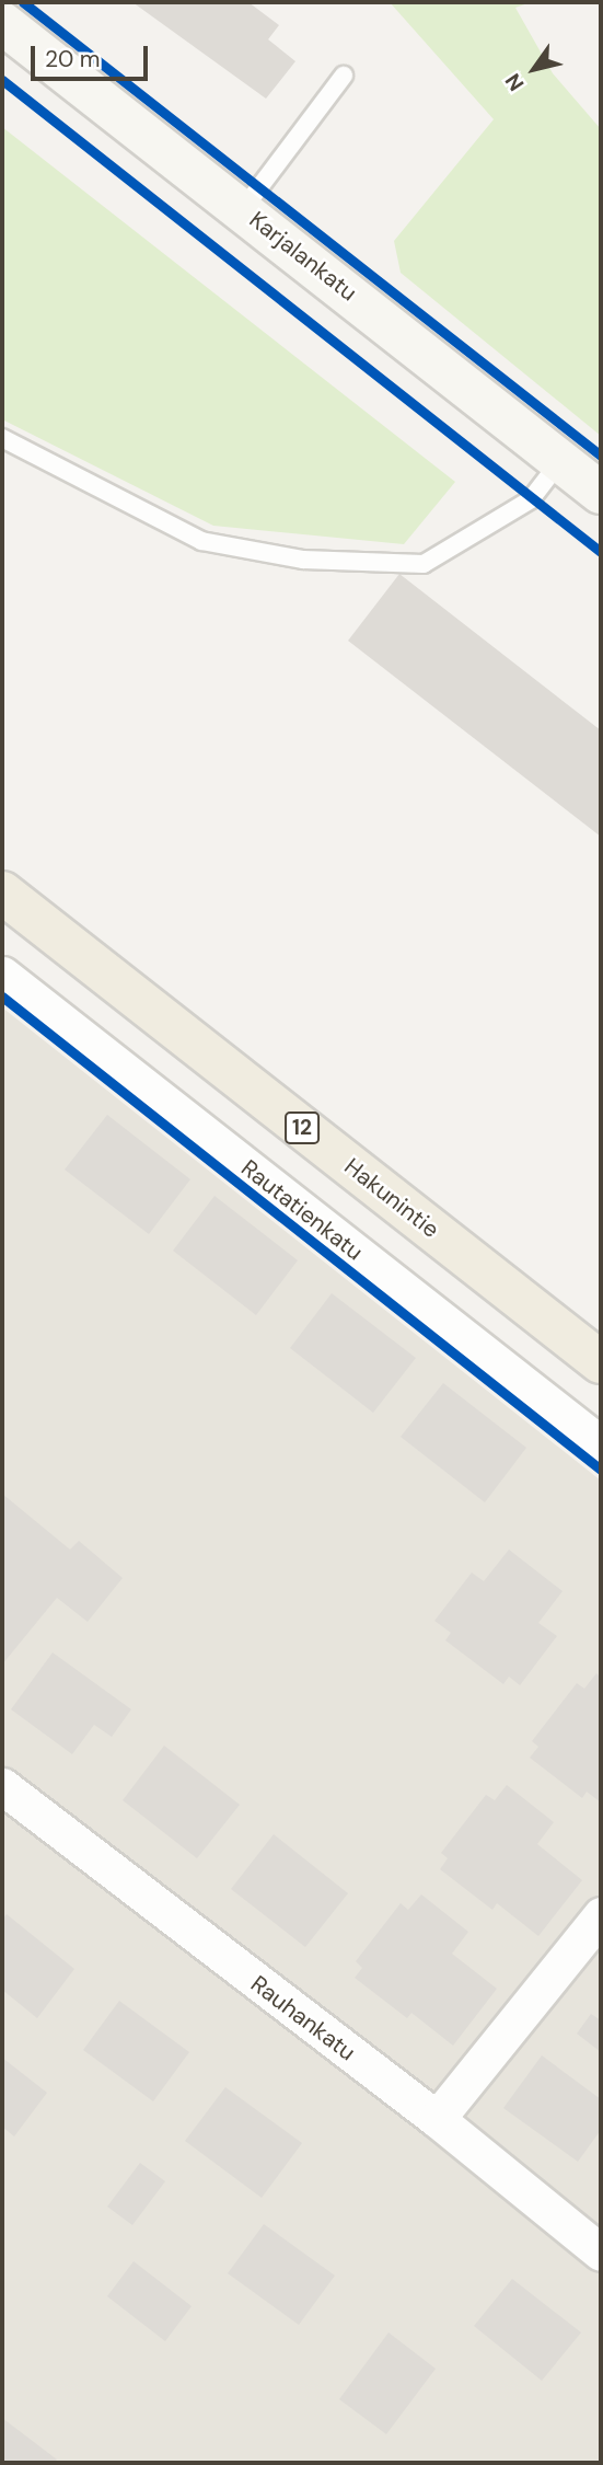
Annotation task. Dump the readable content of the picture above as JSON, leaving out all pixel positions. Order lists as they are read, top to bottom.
{
  "streets": {
    "highway": ["12", "Hakunintie"],
    "main road": ["Karjalankatu"],
    "street": ["Rautatienkatu", "Rauhankatu"]
  },
  "scale_bar": "20 m",
  "north": "bottom left"
}
